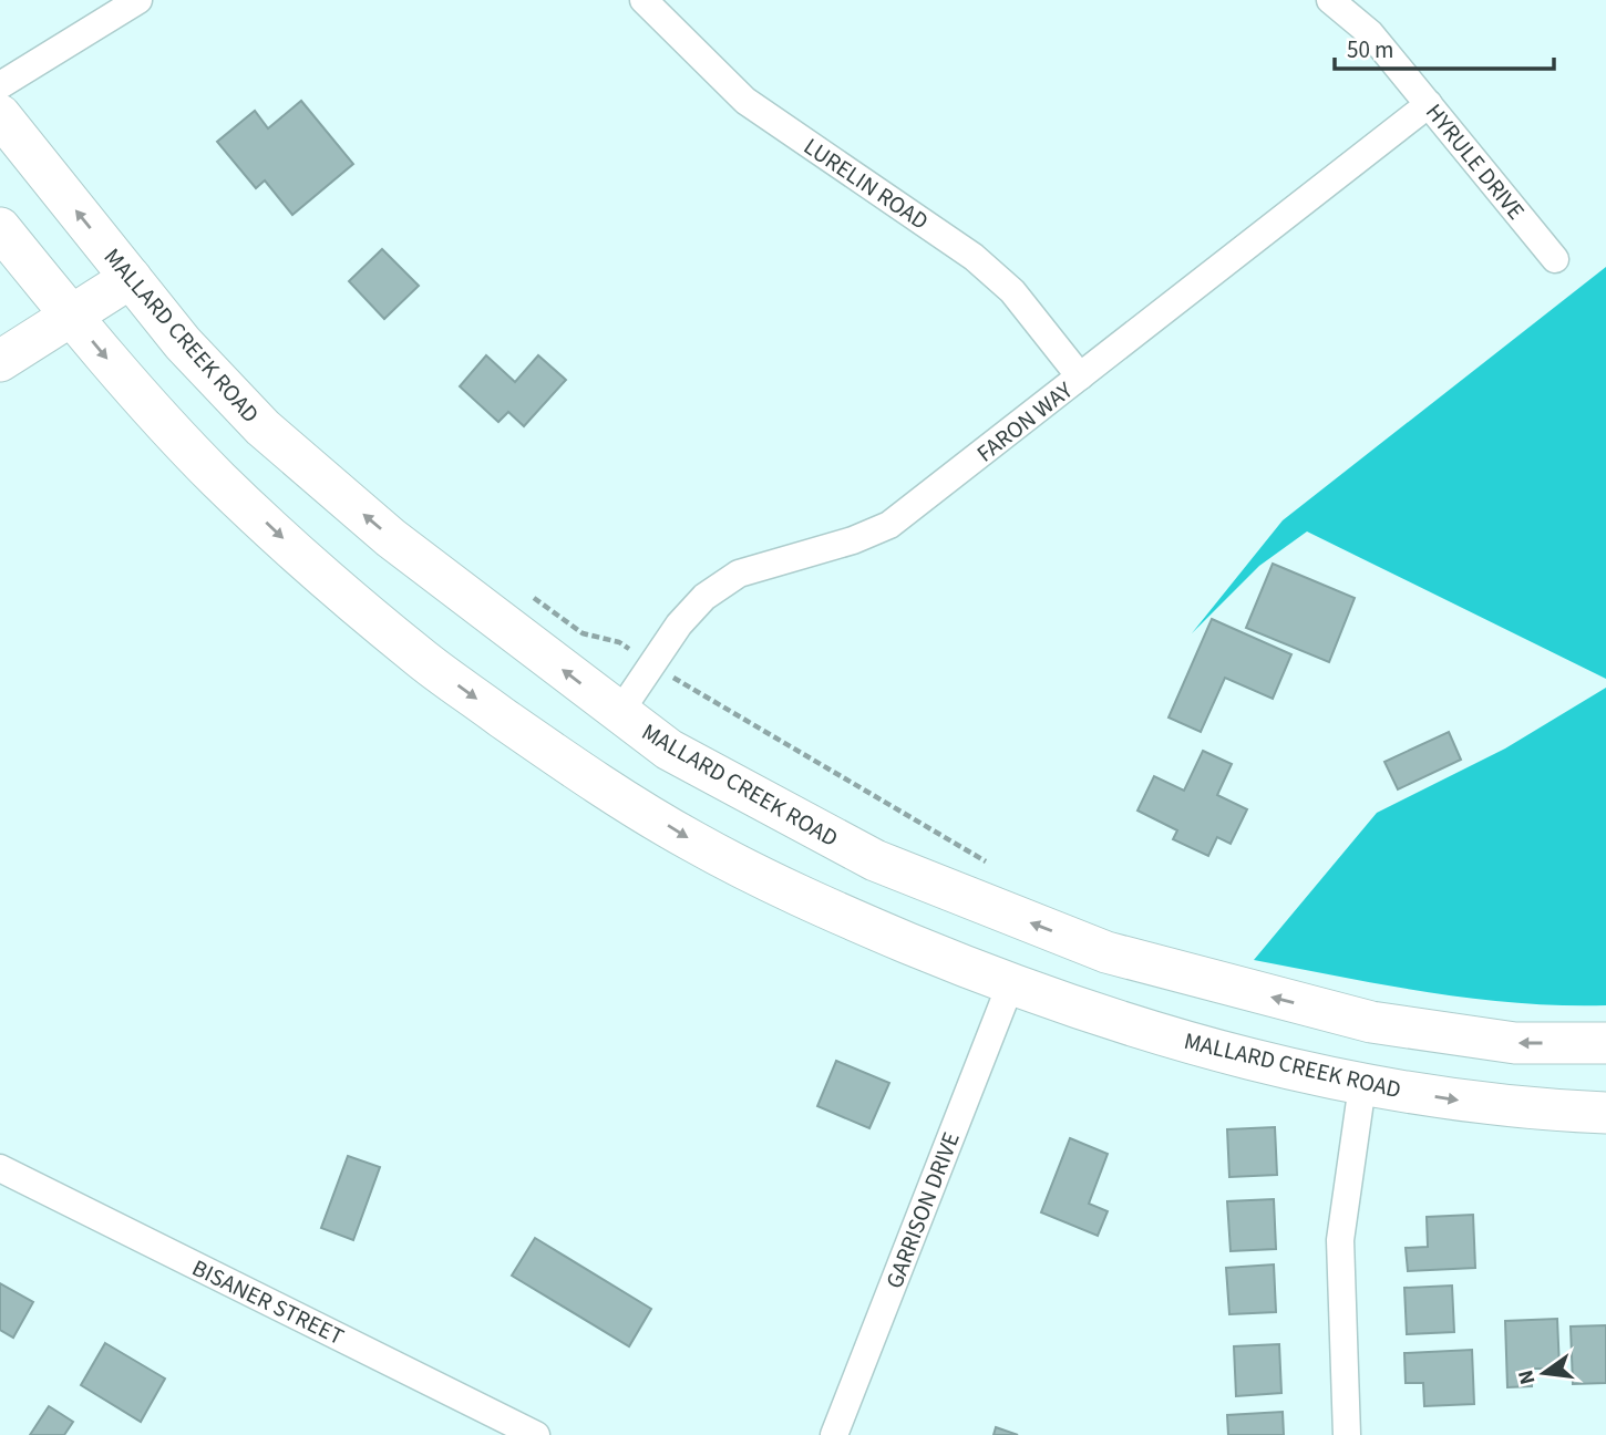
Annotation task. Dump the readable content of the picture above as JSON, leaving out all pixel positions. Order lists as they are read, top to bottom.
{
  "streets": {
    "main road": ["MALLARD CREEK ROAD"],
    "street": [
      "HYRULE DRIVE",
      "LURELIN ROAD",
      "FARON WAY",
      "GARRISON DRIVE",
      "BISANER STREET"
    ]
  },
  "crossings": [
    ["HYRULE DRIVE", "FARON WAY"],
    ["LURELIN ROAD", "FARON WAY"],
    ["MALLARD CREEK ROAD", "FARON WAY"],
    ["MALLARD CREEK ROAD", "GARRISON DRIVE"]
  ],
  "scale_bar": "50 m",
  "north": "left"
}
